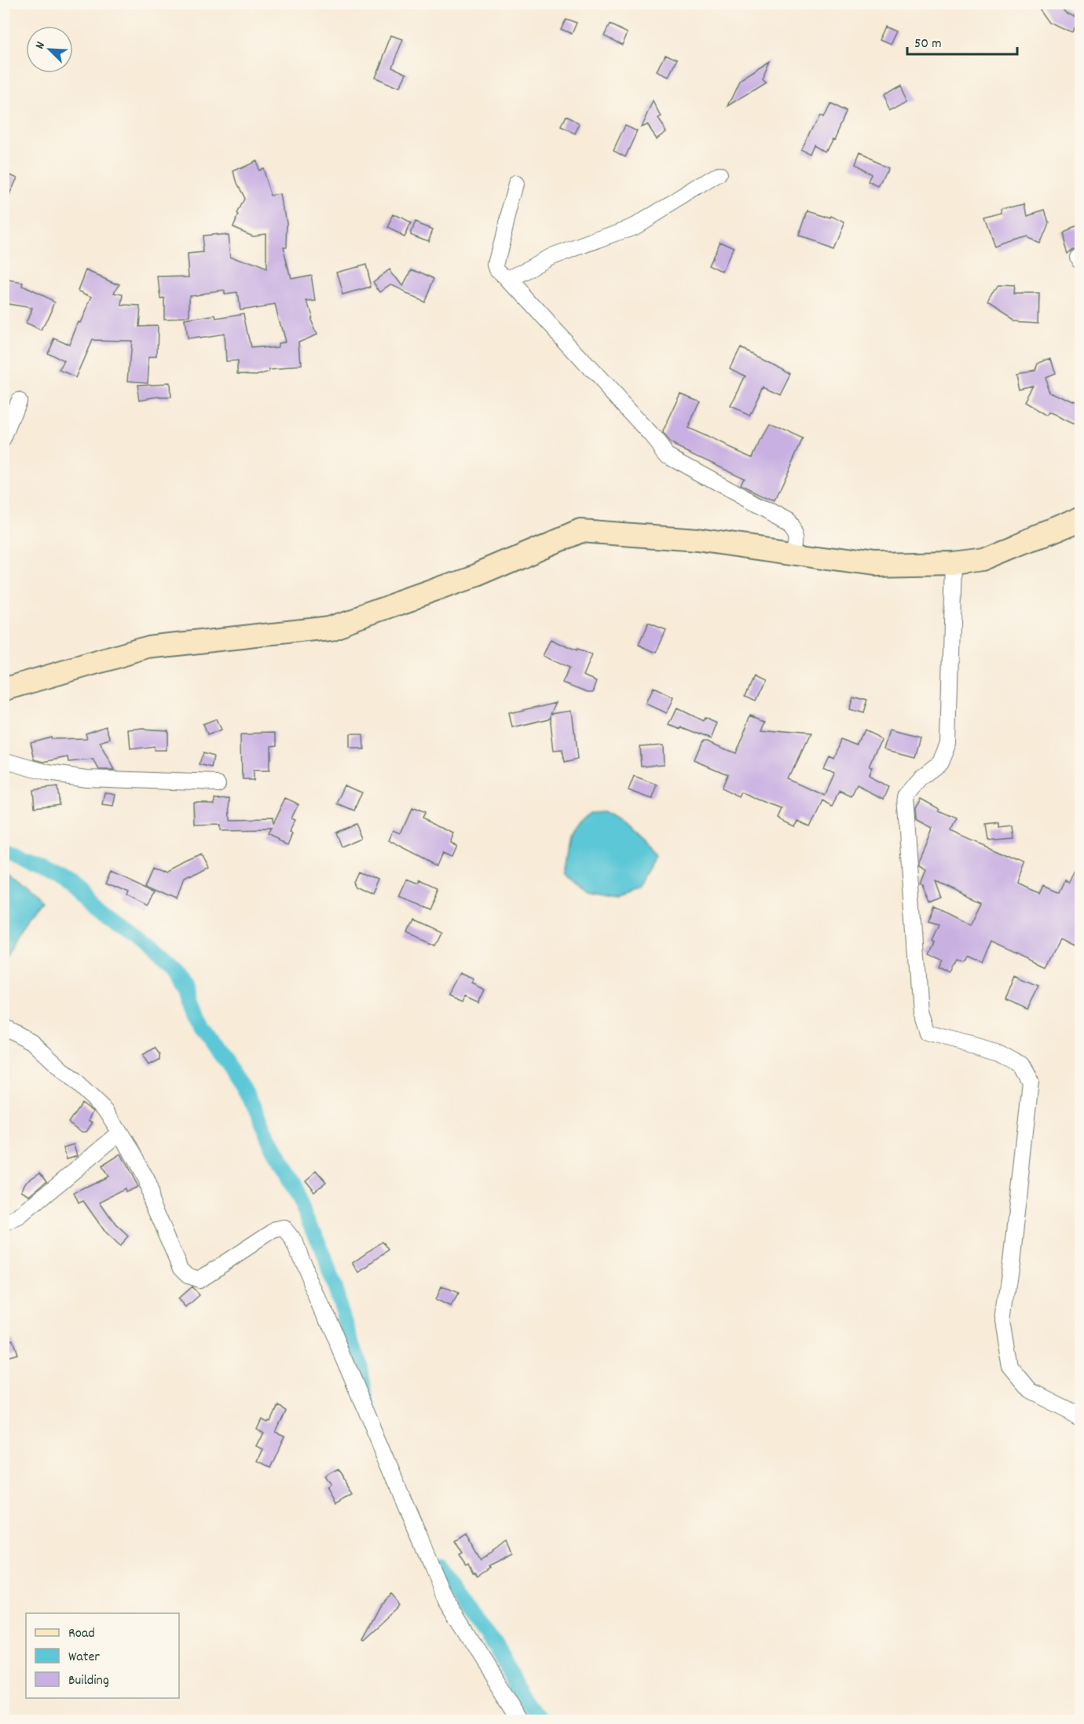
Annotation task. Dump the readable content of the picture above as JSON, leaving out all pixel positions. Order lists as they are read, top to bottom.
{
  "legend": ["Road", "Water", "Building"],
  "scale_bar": "50 m",
  "north": "top left"
}
